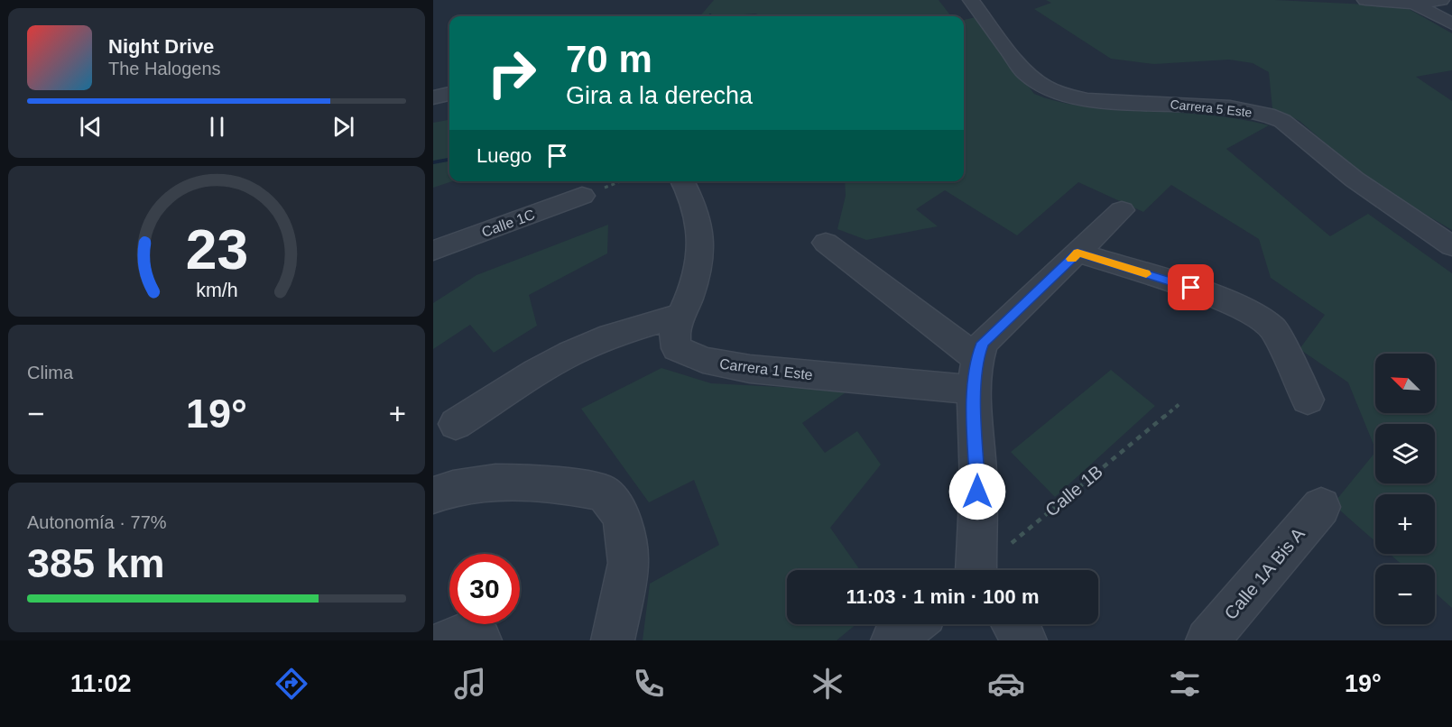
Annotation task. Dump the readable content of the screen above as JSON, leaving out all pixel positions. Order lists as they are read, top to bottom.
{
  "streets": {
    "street": [
      "Carrera 5 Este",
      "Calle 1C",
      "Carrera 1 Este",
      "Calle 1A Bis A"
    ],
    "path": ["Calle 1B"]
  },
  "north": "top left",
  "page": {
    "turn": ["70 m", "Gira a la derecha"],
    "song": ["Night Drive", "The Halogens"],
    "then": "Luego",
    "tile": [
      "Clima",
      ["Autonomía · 77%", "385 km"]
    ],
    "map_buttons": ["+", "−"],
    "heat": ["−", "19°", "+"],
    "limit": "30",
    "trip": "11:03 · 1 min · 100 m",
    "tabs": ["11:02", "19°"],
    "gauge": ["23", "km/h"]
  }
}
